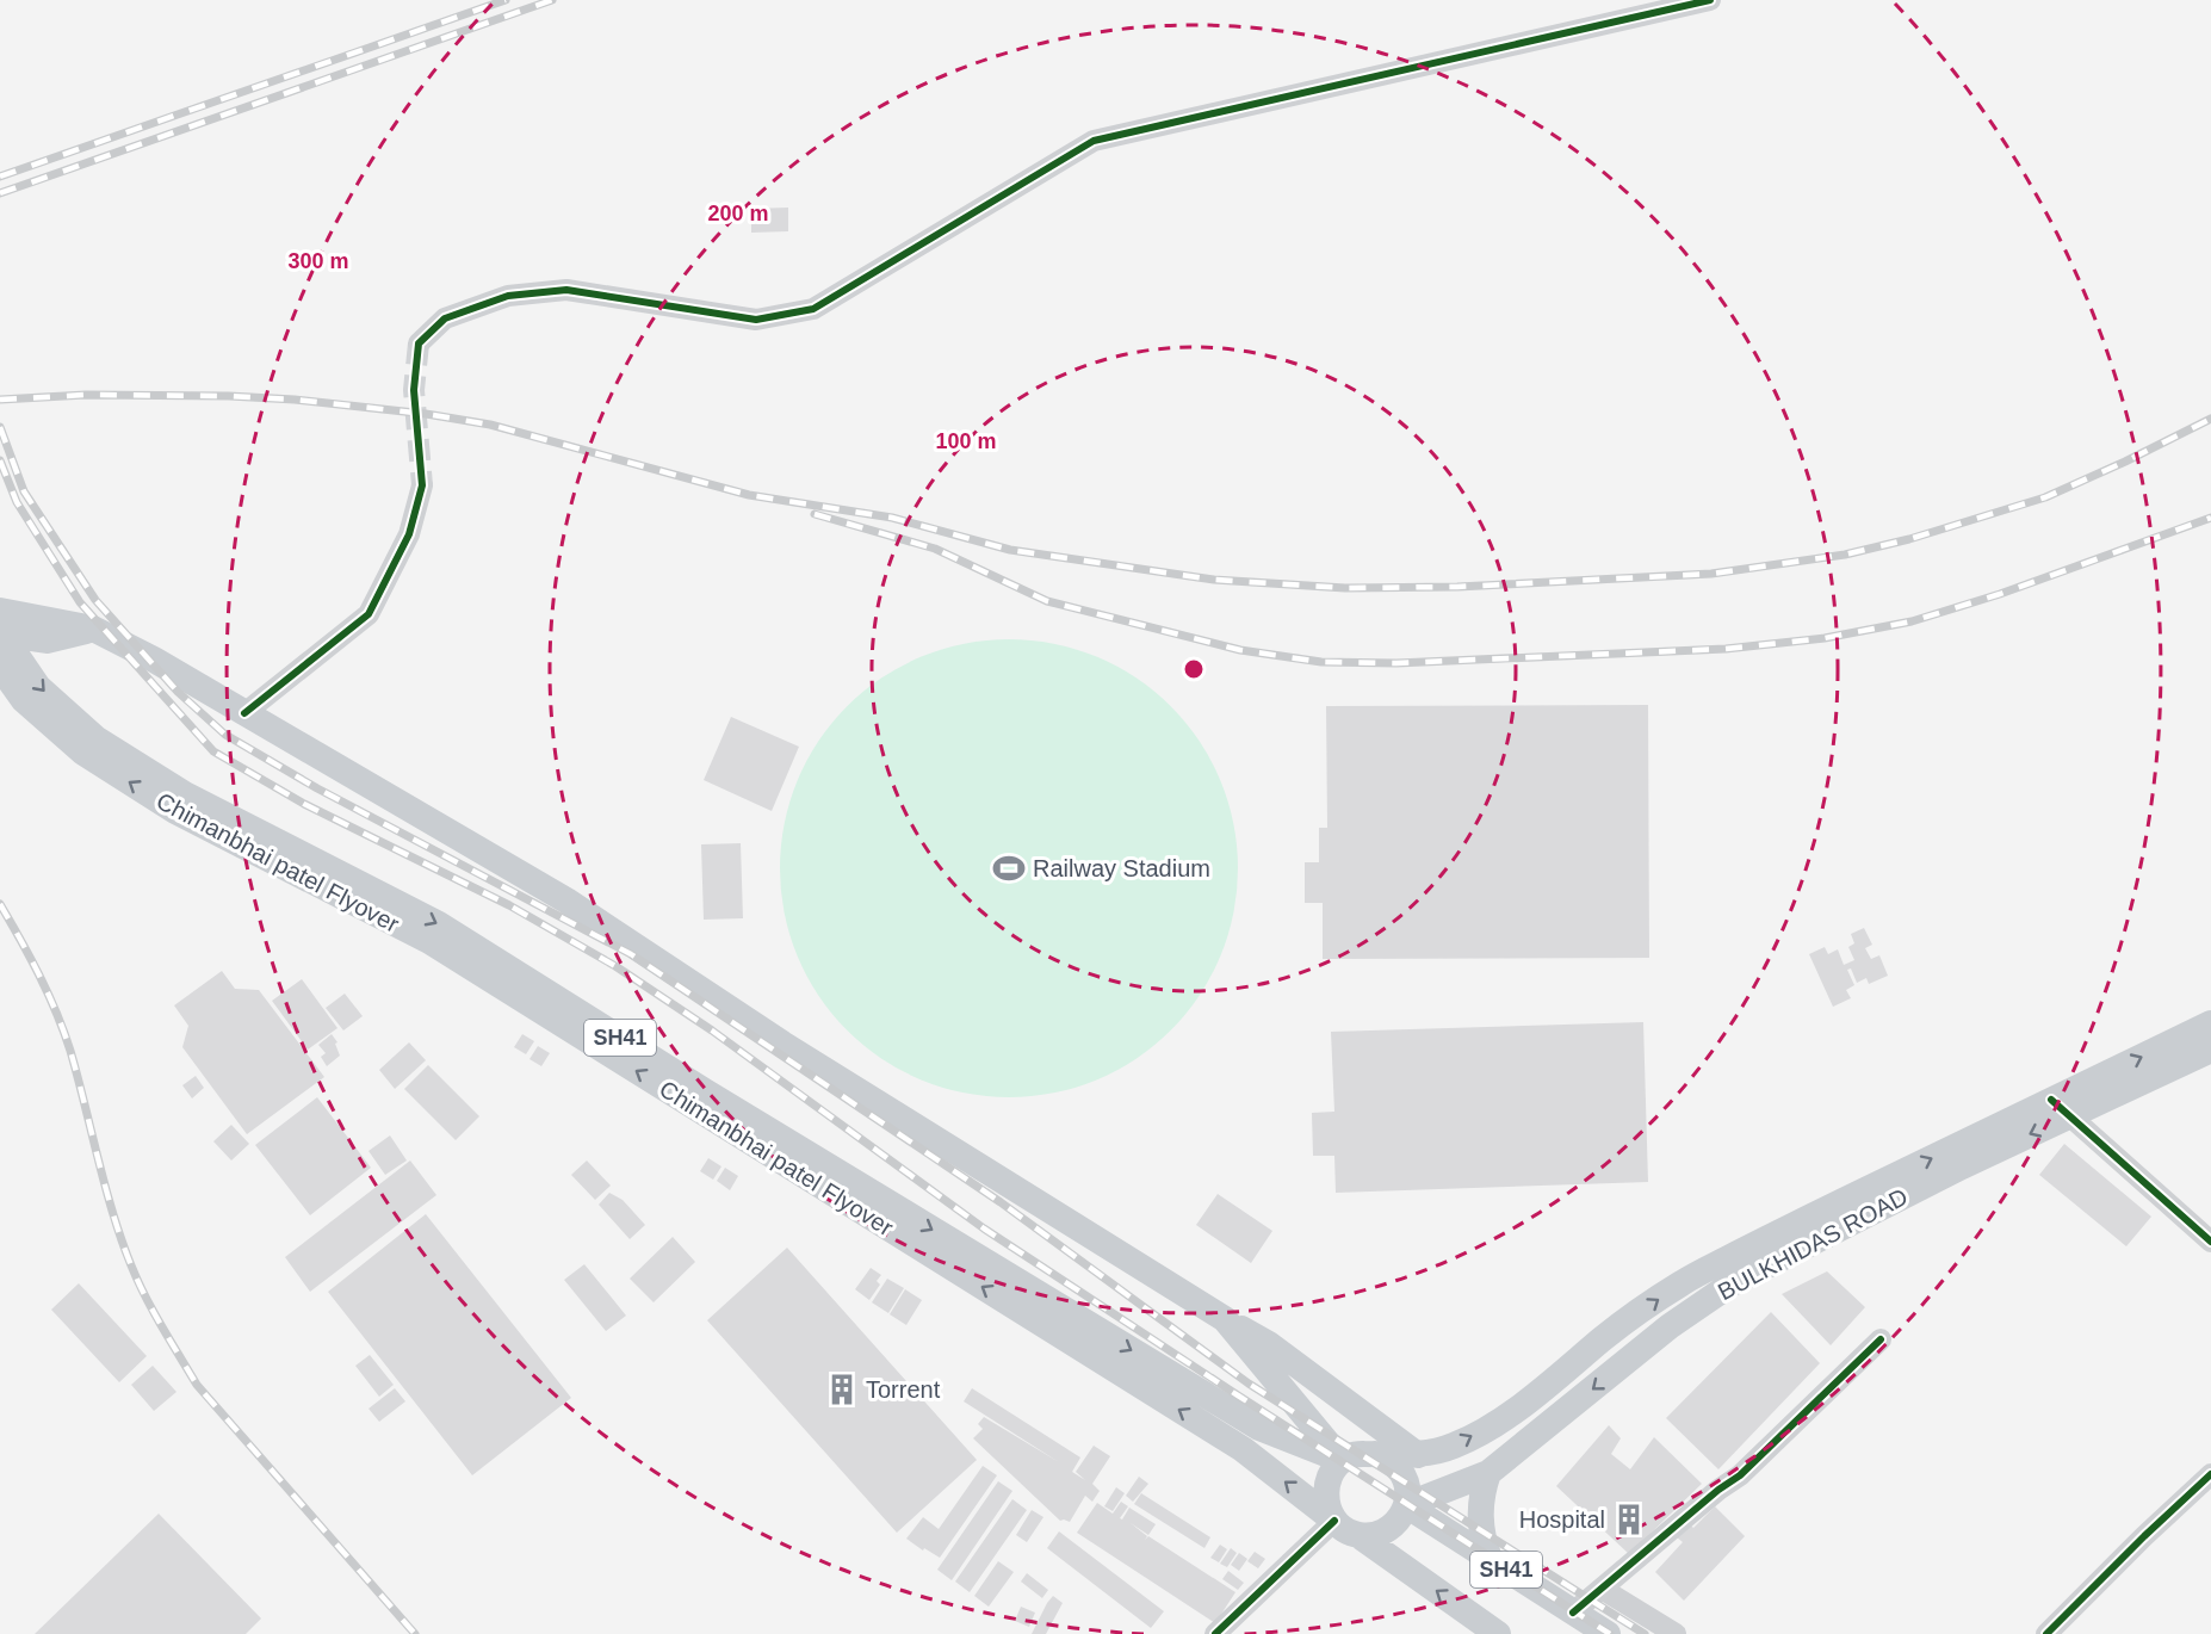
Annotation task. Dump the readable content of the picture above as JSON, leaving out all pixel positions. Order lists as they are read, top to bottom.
{
  "streets": {
    "main road": ["Chimanbhai patel Flyover", "SH41", "BULKHIDAS ROAD"]
  },
  "crossings": [
    ["Chimanbhai patel Flyover", "SH41"],
    ["Chimanbhai patel Flyover", "BULKHIDAS ROAD"],
    ["SH41", "BULKHIDAS ROAD"]
  ],
  "places": {
    "sports": ["Railway Stadium"],
    "building": ["Torrent", "Hospital"]
  },
  "rings": ["200 m", "300 m", "100 m"]
}
